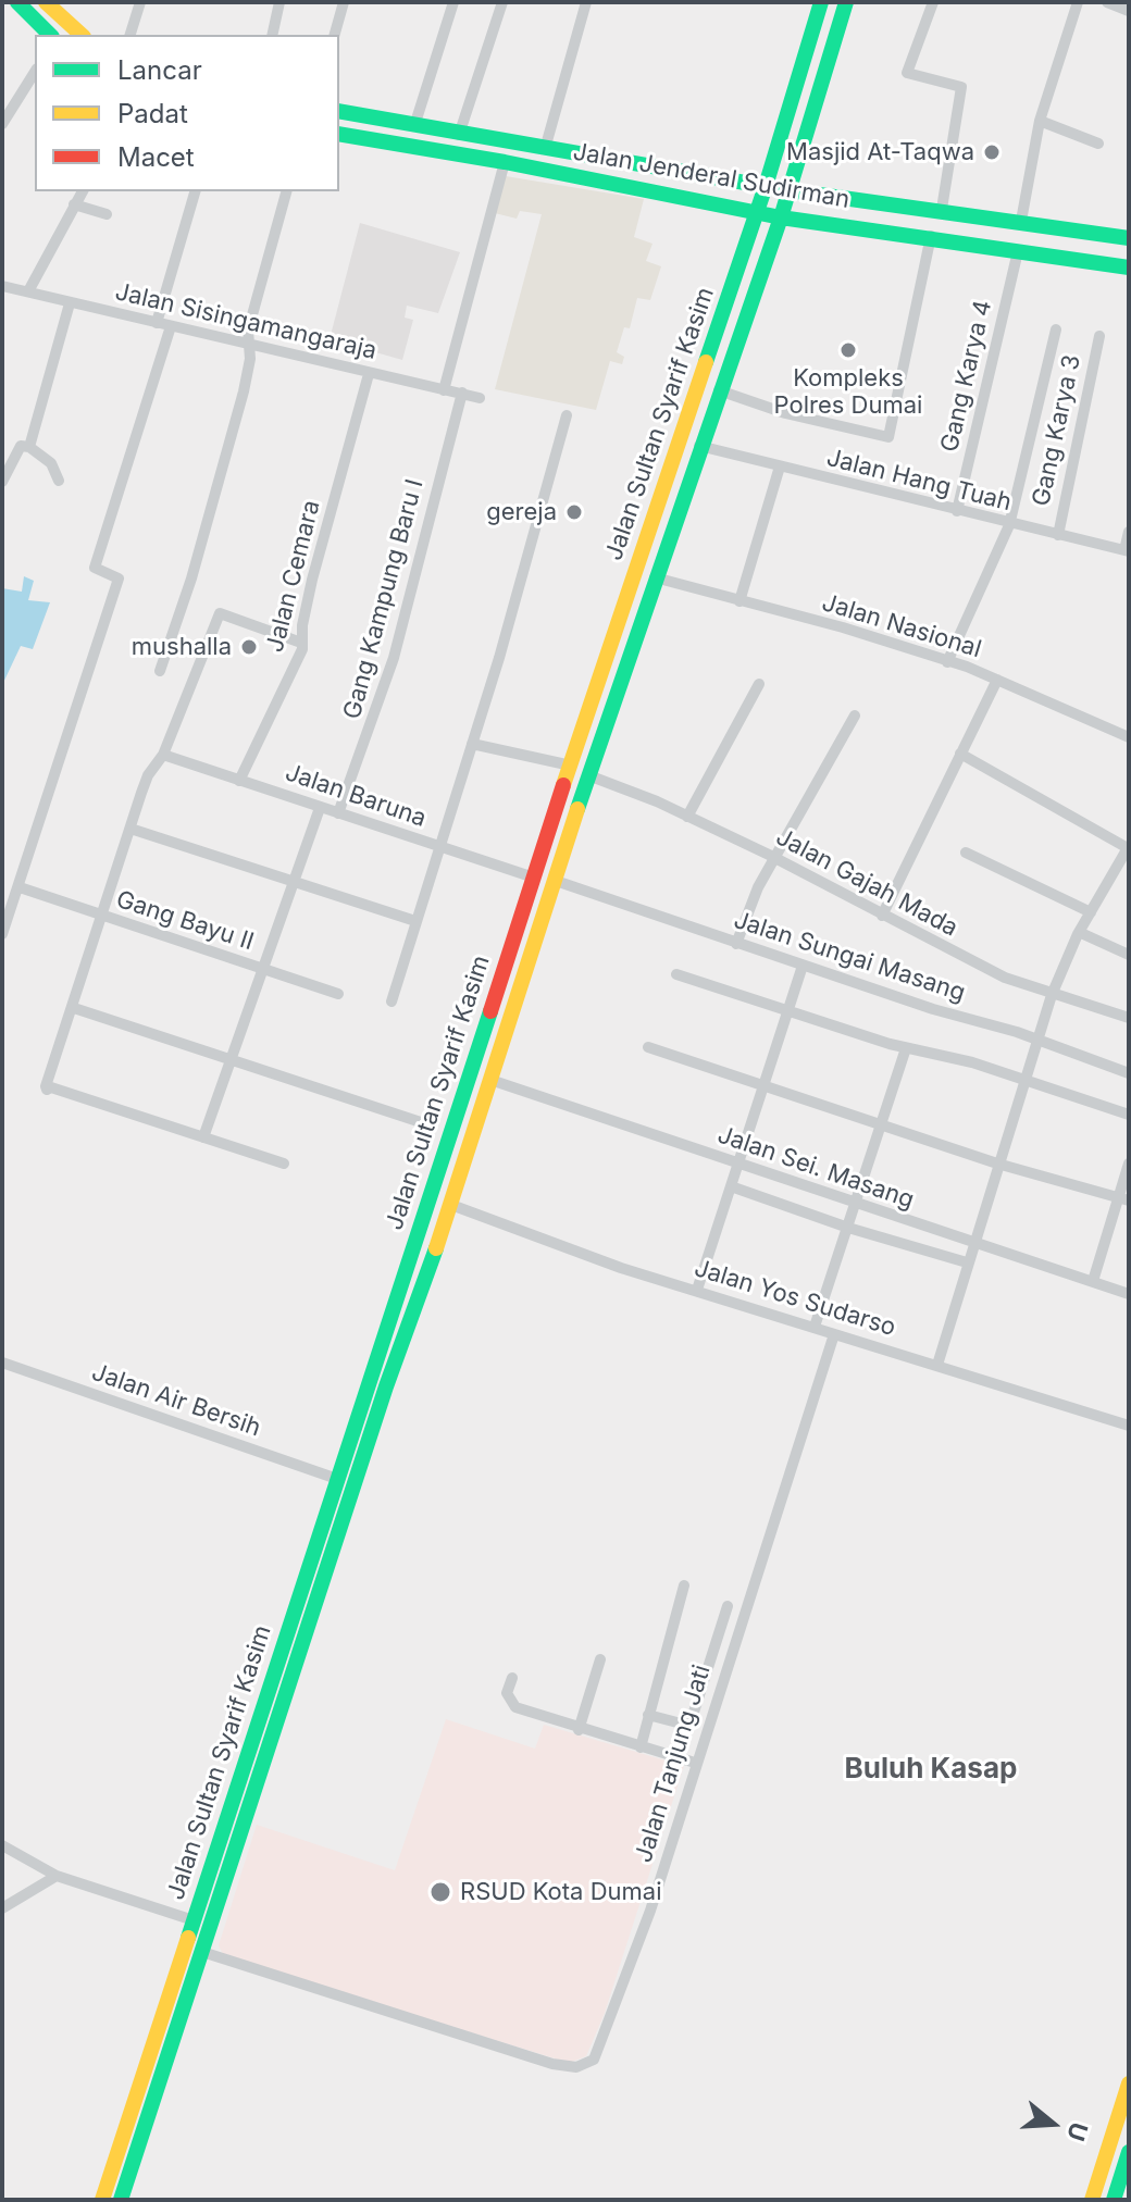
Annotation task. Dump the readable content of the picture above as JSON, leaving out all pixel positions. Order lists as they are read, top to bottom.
{
  "streets": {
    "main road": ["Jalan Jenderal Sudirman", "Jalan Sultan Syarif Kasim"],
    "street": [
      "Jalan Sisingamangaraja",
      "Gang Karya 4",
      "Gang Karya 3",
      "Jalan Hang Tuah",
      "Jalan Cemara",
      "Gang Kampung Baru I",
      "Jalan Nasional",
      "Jalan Baruna",
      "Jalan Gajah Mada",
      "Gang Bayu II",
      "Jalan Sungai Masang",
      "Jalan Sei. Masang",
      "Jalan Yos Sudarso",
      "Jalan Air Bersih",
      "Jalan Tanjung Jati"
    ]
  },
  "crossings": [
    ["Jalan Jenderal Sudirman", "Gang Karya 4"],
    ["Jalan Jenderal Sudirman", "Jalan Sultan Syarif Kasim"],
    ["Jalan Sisingamangaraja", "Jalan Cemara"],
    ["Jalan Sisingamangaraja", "Gang Kampung Baru I"],
    ["Gang Karya 4", "Jalan Hang Tuah"],
    ["Jalan Sultan Syarif Kasim", "Jalan Hang Tuah"],
    ["Jalan Sultan Syarif Kasim", "Jalan Nasional"],
    ["Jalan Sultan Syarif Kasim", "Jalan Baruna"],
    ["Jalan Sultan Syarif Kasim", "Jalan Gajah Mada"],
    ["Jalan Sultan Syarif Kasim", "Jalan Sungai Masang"],
    ["Jalan Sultan Syarif Kasim", "Jalan Sei. Masang"],
    ["Jalan Sultan Syarif Kasim", "Jalan Yos Sudarso"],
    ["Jalan Sultan Syarif Kasim", "Jalan Air Bersih"],
    ["Jalan Sultan Syarif Kasim", "Jalan Tanjung Jati"],
    ["Gang Karya 3", "Jalan Hang Tuah"],
    ["Jalan Cemara", "Jalan Baruna"],
    ["Gang Kampung Baru I", "Jalan Baruna"],
    ["Jalan Yos Sudarso", "Jalan Tanjung Jati"]
  ],
  "districts": ["Buluh Kasap"],
  "places": [
    "Masjid At-Taqwa",
    "Kompleks Polres Dumai",
    "gereja",
    "mushalla",
    "RSUD Kota Dumai"
  ],
  "legend": ["Lancar", "Padat", "Macet"],
  "north": "right"
}
